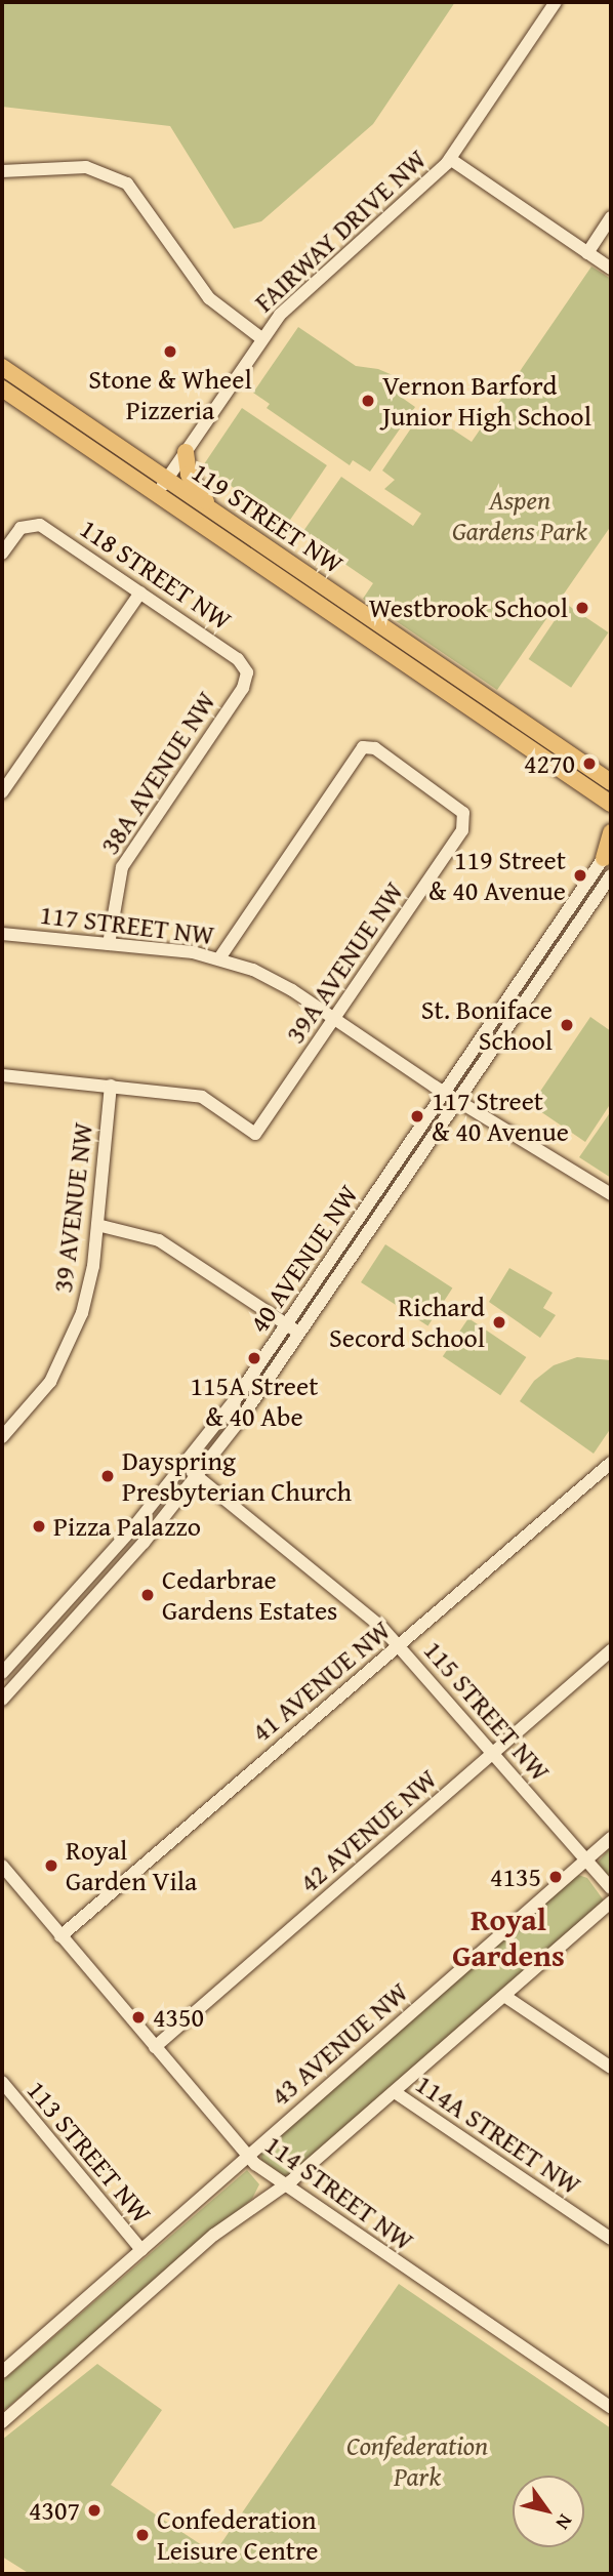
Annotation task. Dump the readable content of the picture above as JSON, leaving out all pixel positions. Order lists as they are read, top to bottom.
{
  "streets": {
    "main road": ["119 STREET NW"],
    "street": [
      "FAIRWAY DRIVE NW",
      "118 STREET NW",
      "38A AVENUE NW",
      "117 STREET NW",
      "39A AVENUE NW",
      "39 AVENUE NW",
      "40 AVENUE NW",
      "41 AVENUE NW",
      "115 STREET NW",
      "42 AVENUE NW",
      "43 AVENUE NW",
      "114A STREET NW",
      "113 STREET NW",
      "114 STREET NW"
    ]
  },
  "crossings": [
    ["FAIRWAY DRIVE NW", "119 STREET NW"],
    ["118 STREET NW", "38A AVENUE NW"],
    ["38A AVENUE NW", "117 STREET NW"],
    ["117 STREET NW", "39A AVENUE NW"],
    ["117 STREET NW", "40 AVENUE NW"],
    ["39A AVENUE NW", "39 AVENUE NW"],
    ["40 AVENUE NW", "115 STREET NW"],
    ["41 AVENUE NW", "115 STREET NW"],
    ["41 AVENUE NW", "114 STREET NW"],
    ["115 STREET NW", "42 AVENUE NW"],
    ["115 STREET NW", "43 AVENUE NW"],
    ["42 AVENUE NW", "114 STREET NW"],
    ["43 AVENUE NW", "113 STREET NW"],
    ["43 AVENUE NW", "114 STREET NW"]
  ],
  "districts": ["Royal Gardens"],
  "parks": ["Aspen Gardens Park", "Confederation Park"],
  "places": [
    "Stone & Wheel Pizzeria",
    "Vernon Barford Junior High School",
    "Westbrook School",
    "4270",
    "119 Street & 40 Avenue",
    "St. Boniface School",
    "117 Street & 40 Avenue",
    "Richard Secord School",
    "115A Street & 40 Abe",
    "Dayspring Presbyterian Church",
    "Pizza Palazzo",
    "Cedarbrae Gardens Estates",
    "Royal Garden Vila",
    "4135",
    "4350",
    "4307",
    "Confederation Leisure Centre"
  ],
  "north": "bottom right"
}
